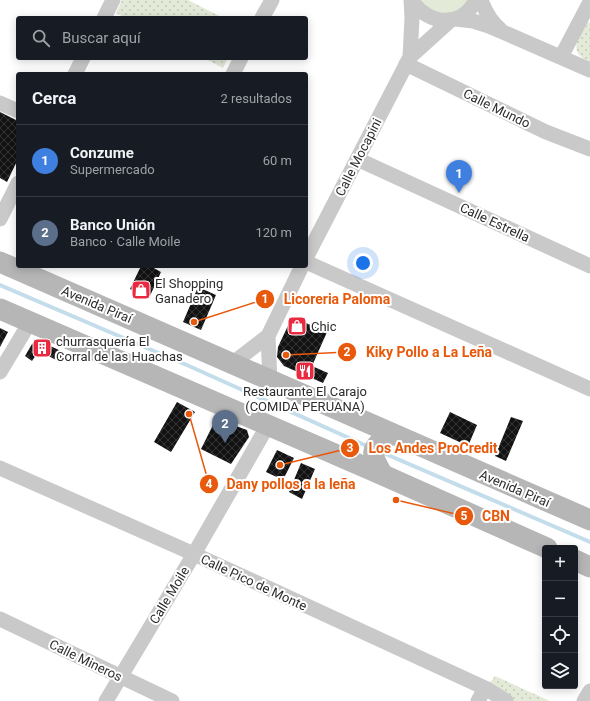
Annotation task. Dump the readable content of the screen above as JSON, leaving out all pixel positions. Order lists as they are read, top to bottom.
{
  "streets": {
    "main road": ["Avenida Piraí"],
    "street": [
      "Calle Mundo",
      "Calle Mocapini",
      "Calle Estrella",
      "Calle Pico de Monte",
      "Calle Moile",
      "Calle Mineros"
    ]
  },
  "crossings": [
    ["Calle Mundo", "Calle Mocapini"],
    ["Calle Mocapini", "Calle Estrella"],
    ["Calle Pico de Monte", "Calle Moile"],
    ["Calle Moile", "Calle Mineros"]
  ],
  "places": {
    "shop": ["El Shopping Ganadero", "Chic"],
    "other": [
      "Licoreria Paloma",
      "Kiky Pollo a La Leña",
      "Dany pollos a la leña",
      "Los Andes ProCredit",
      "CBN"
    ],
    "building": ["churrasquería El Corral de las Huachas"],
    "restaurant": ["Restaurante El Carajo (COMIDA PERUANA)"]
  },
  "page": {
    "search": "Buscar aquí",
    "heading": ["Cerca", "2 resultados"],
    "list": [
      {
        "mark": "1",
        "name": "Conzume",
        "note": "Supermercado",
        "value": "60 m"
      },
      {
        "mark": "2",
        "name": "Banco Unión",
        "note": "Banco · Calle Moile",
        "value": "120 m"
      }
    ],
    "pins": ["1", "2"],
    "map_buttons": ["+", "−"]
  }
}
